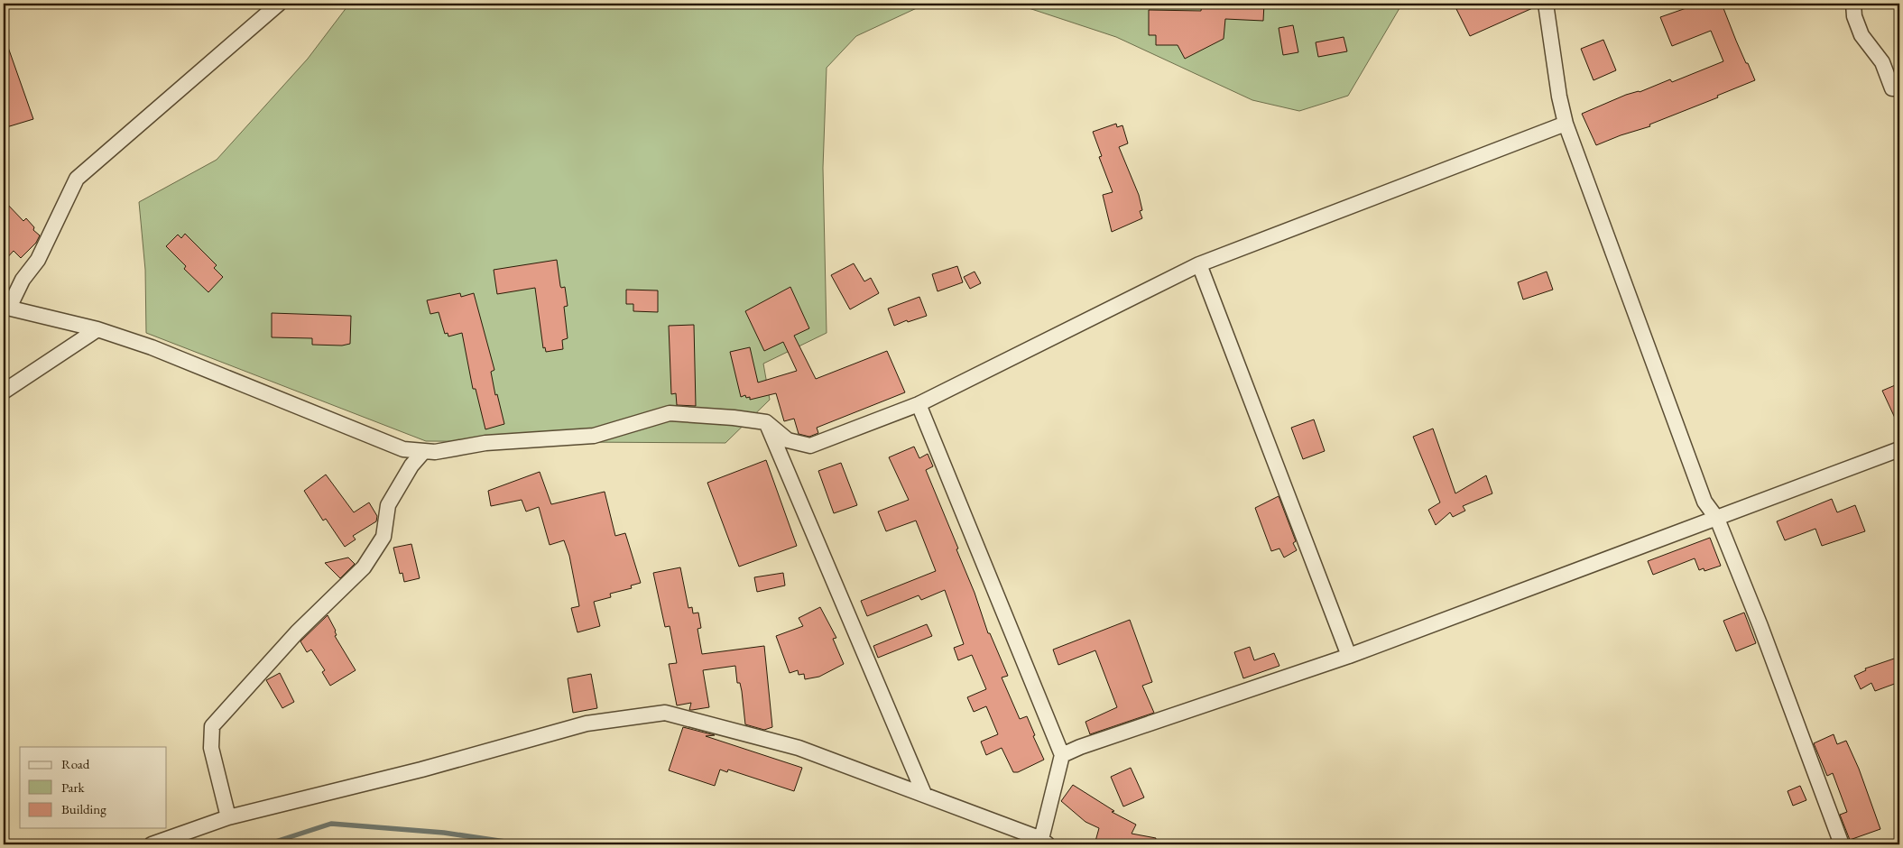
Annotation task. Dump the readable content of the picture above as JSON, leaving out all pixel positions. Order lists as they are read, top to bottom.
{
  "legend": ["Road", "Park", "Building"]
}
